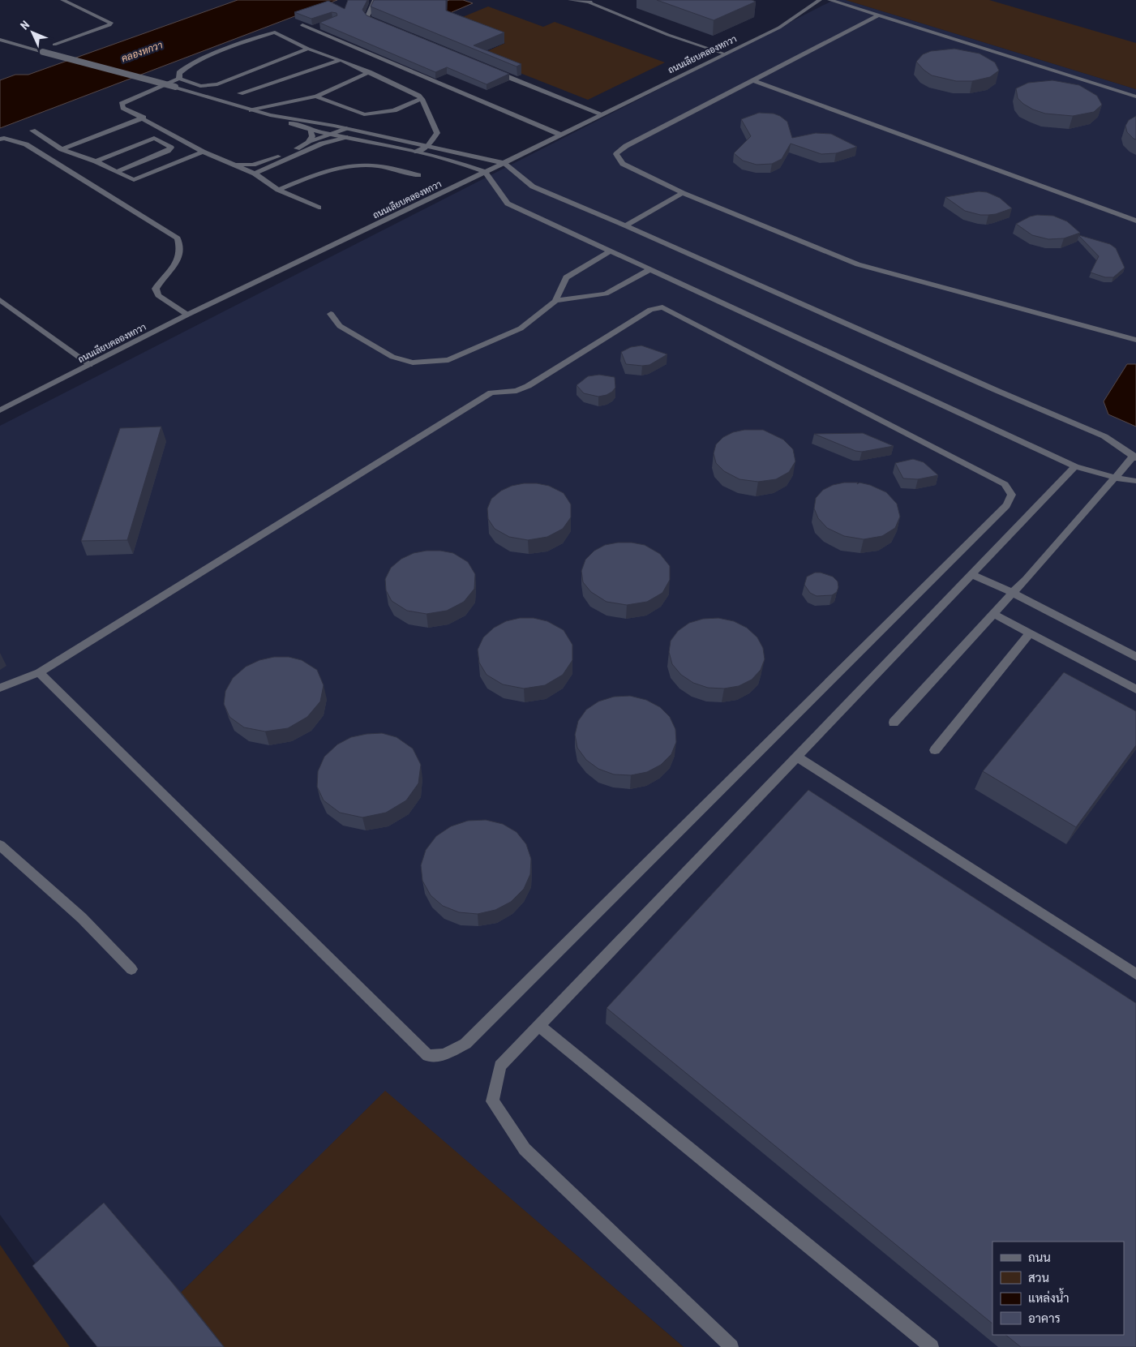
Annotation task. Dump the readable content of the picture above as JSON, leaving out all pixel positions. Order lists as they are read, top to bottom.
{
  "streets": {
    "street": ["ถนนเลียบคลองหกวา"]
  },
  "water": ["คลองหกวา"],
  "legend": [
    "ถนน",
    "สวน",
    "แหล่งน้ำ",
    "อาคาร"
  ],
  "north": "top left"
}
